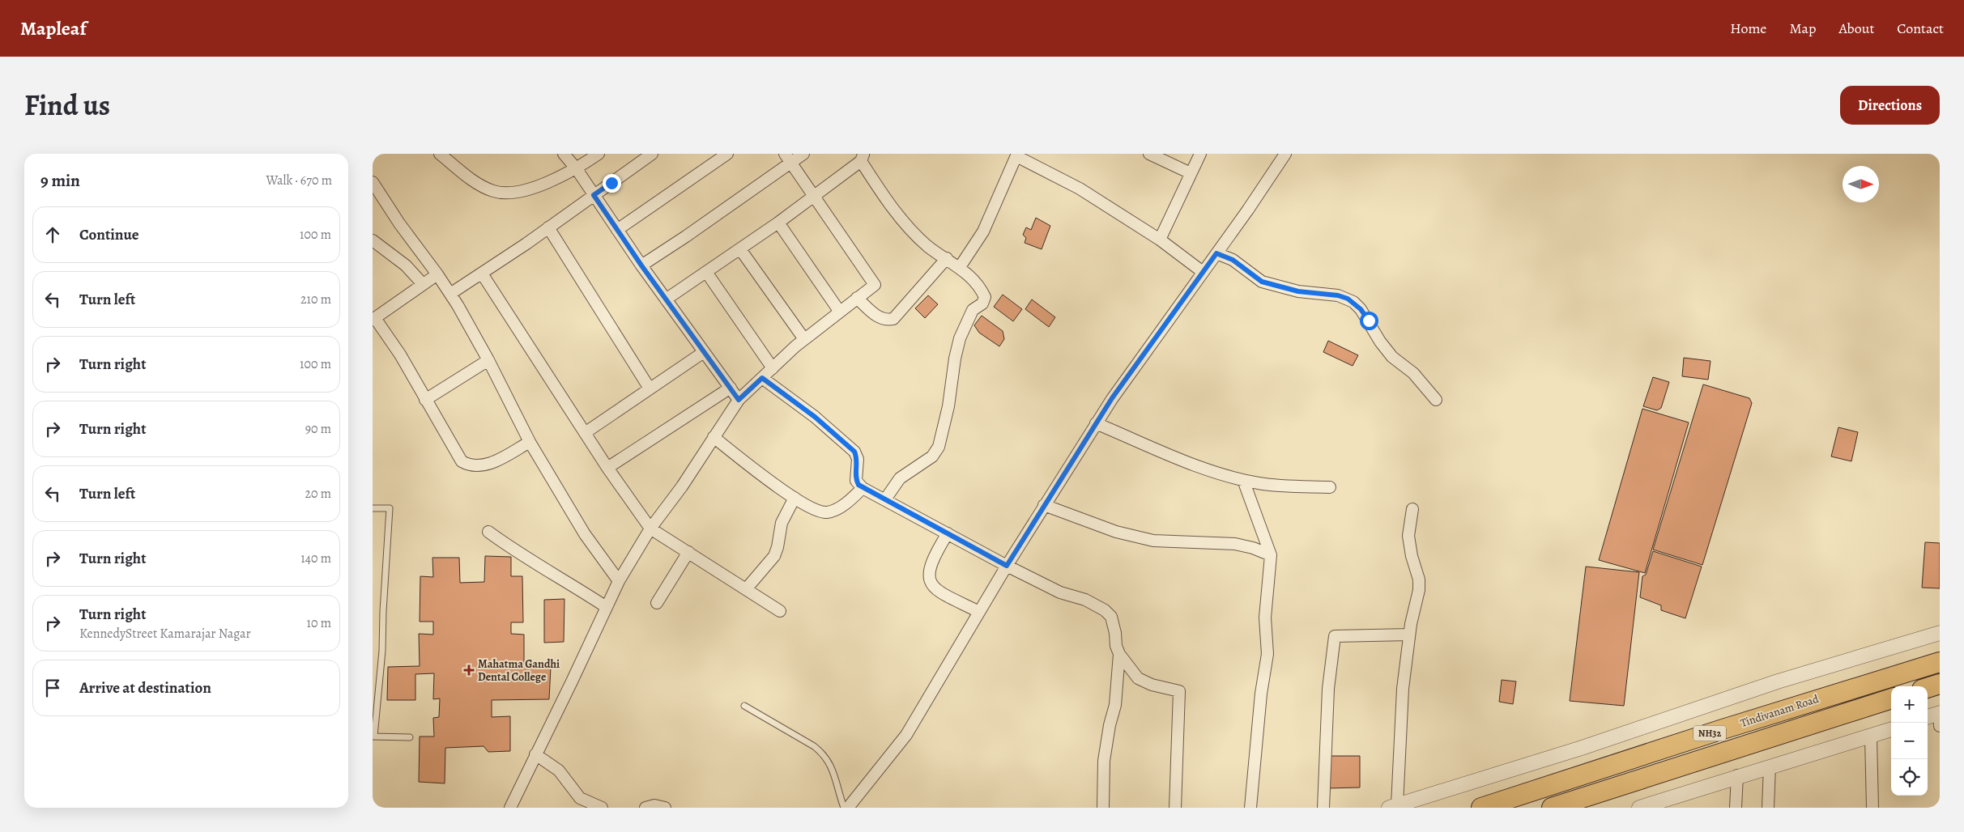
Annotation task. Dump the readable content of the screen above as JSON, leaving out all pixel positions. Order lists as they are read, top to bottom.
{
  "streets": {
    "highway": ["Tindivanam Road", "NH32"]
  },
  "places": {
    "health": ["Mahatma Gandhi Dental College"]
  },
  "north": "right",
  "page": {
    "header": "Mapleaf",
    "nav": [
      "Home",
      "Map",
      "About",
      "Contact"
    ],
    "title": "Find us",
    "buttons": "Directions",
    "heading": ["9 min", "Walk · 670 m"],
    "list": [
      ["Continue", "100 m"],
      ["Turn left", "210 m"],
      ["Turn right", "100 m"],
      ["Turn right", "90 m"],
      ["Turn left", "20 m"],
      ["Turn right", "140 m"],
      ["Turn right", "KennedyStreet Kamarajar Nagar", "10 m"],
      "Arrive at destination"
    ],
    "map_buttons": ["+", "−"]
  }
}
